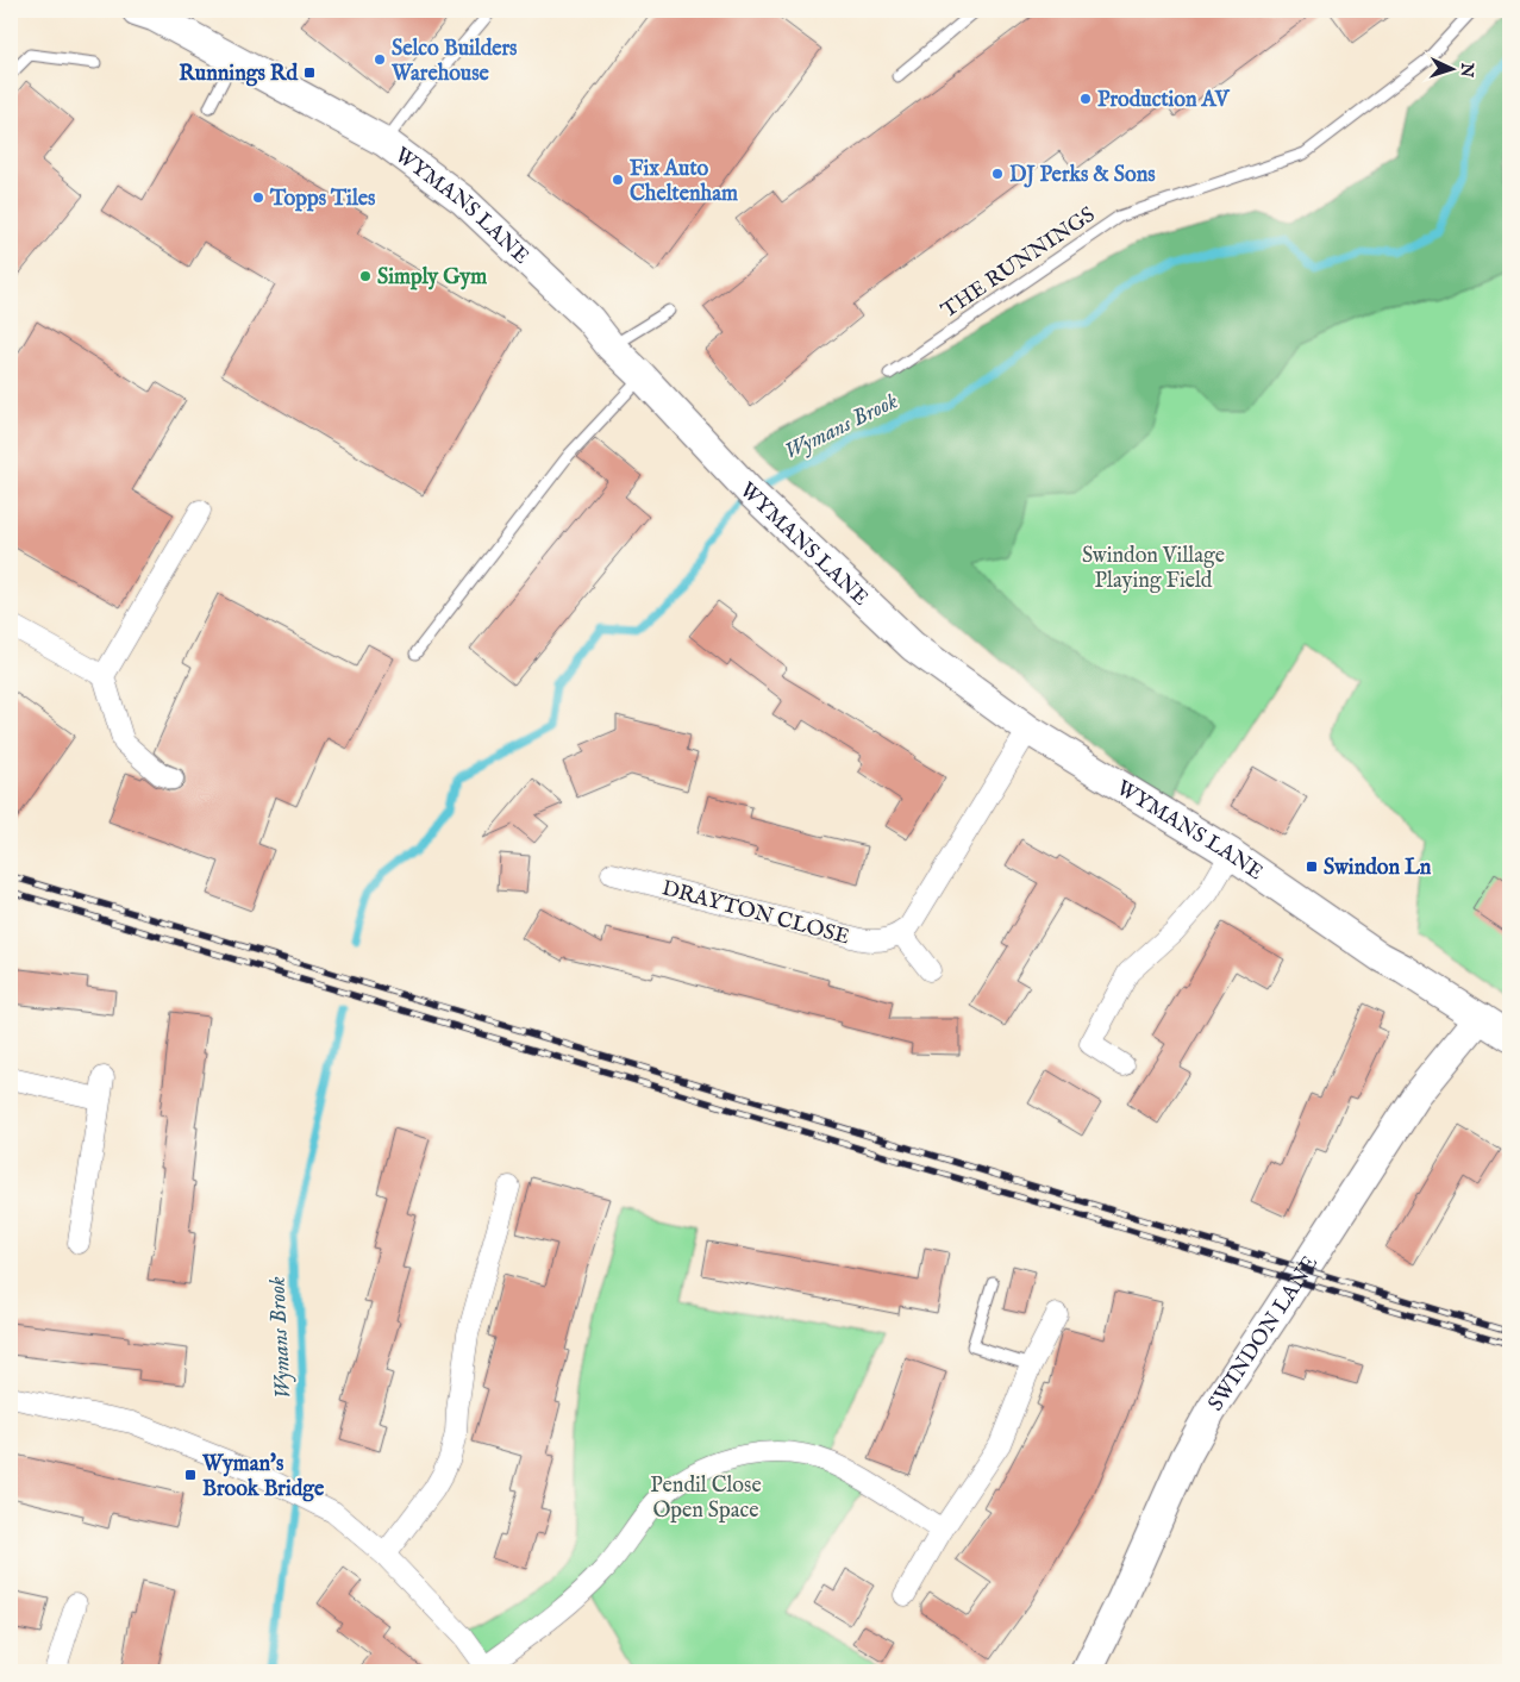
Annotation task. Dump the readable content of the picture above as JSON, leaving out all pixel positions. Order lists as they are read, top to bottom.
{
  "streets": {
    "street": ["WYMANS LANE", "DRAYTON CLOSE", "SWINDON LANE"],
    "lane": ["THE RUNNINGS"]
  },
  "crossings": [
    ["WYMANS LANE", "SWINDON LANE"]
  ],
  "water": ["Wymans Brook"],
  "parks": ["Swindon Village Playing Field", "Pendil Close Open Space"],
  "places": {
    "other": [
      "Selco Builders Warehouse",
      "Production AV",
      "DJ Perks & Sons",
      "Fix Auto Cheltenham",
      "Topps Tiles",
      "Simply Gym"
    ],
    "transit": ["Runnings Rd", "Swindon Ln", "Wyman's Brook Bridge"]
  },
  "north": "right"
}
